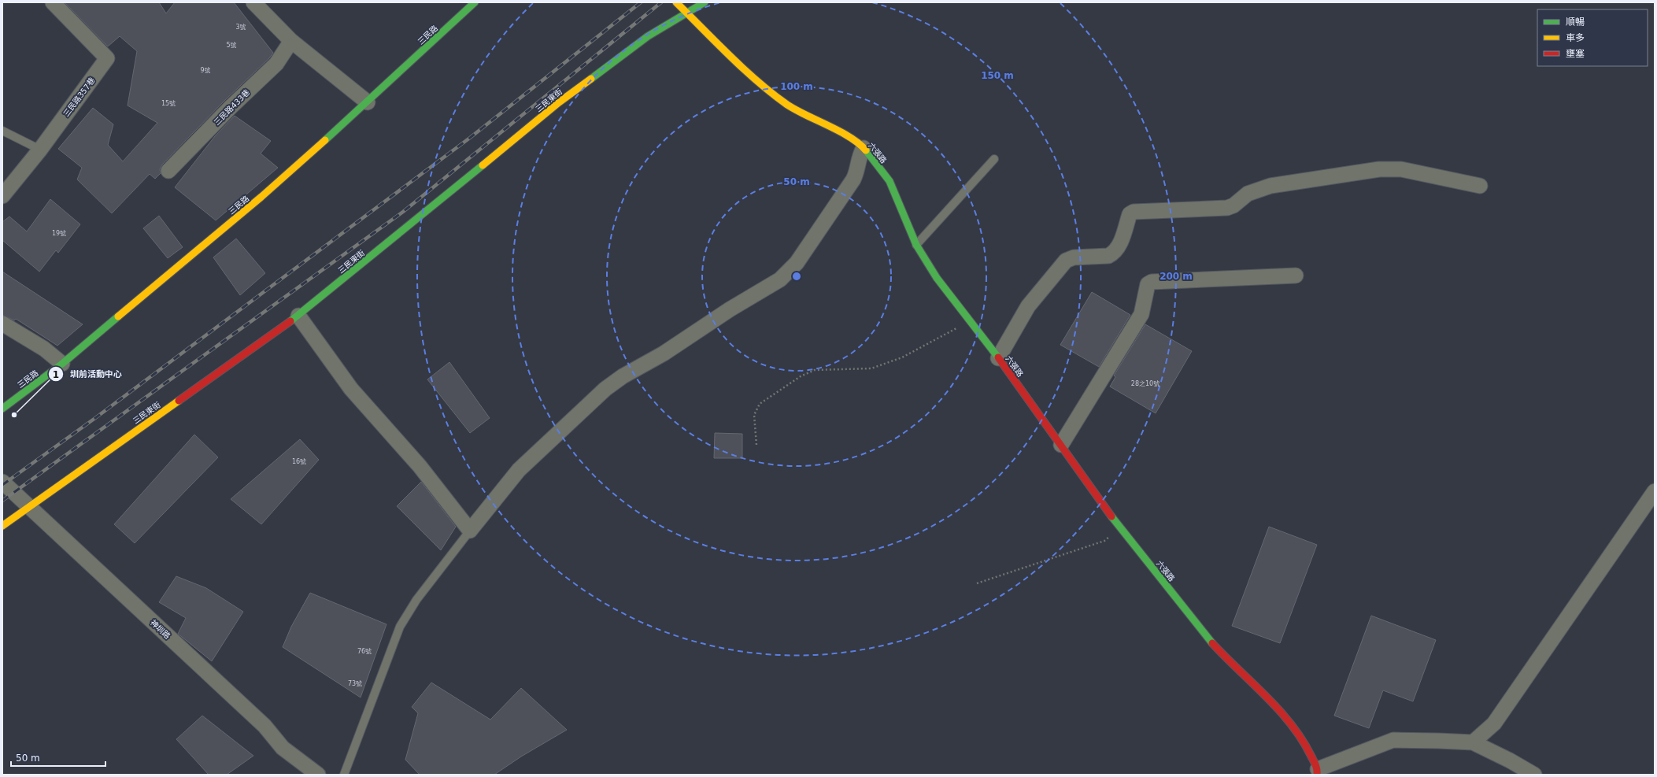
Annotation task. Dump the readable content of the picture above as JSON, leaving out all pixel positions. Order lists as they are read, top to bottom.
{
  "streets": {
    "street": [
      "三民路",
      "三民路357巷",
      "三民東街",
      "三民路433巷",
      "六張路",
      "神圳路"
    ]
  },
  "crossings": [
    ["三民東街", "六張路"],
    ["三民東街", "神圳路"]
  ],
  "places": ["圳前活動中心"],
  "house_numbers": [
    "3號",
    "5號",
    "9號",
    "15號",
    "19號",
    "28之10號",
    "16號",
    "76號",
    "73號"
  ],
  "legend": ["順暢", "車多", "壅塞"],
  "scale_bar": "50 m",
  "rings": [
    "150 m",
    "100 m",
    "50 m",
    "200 m"
  ]
}
